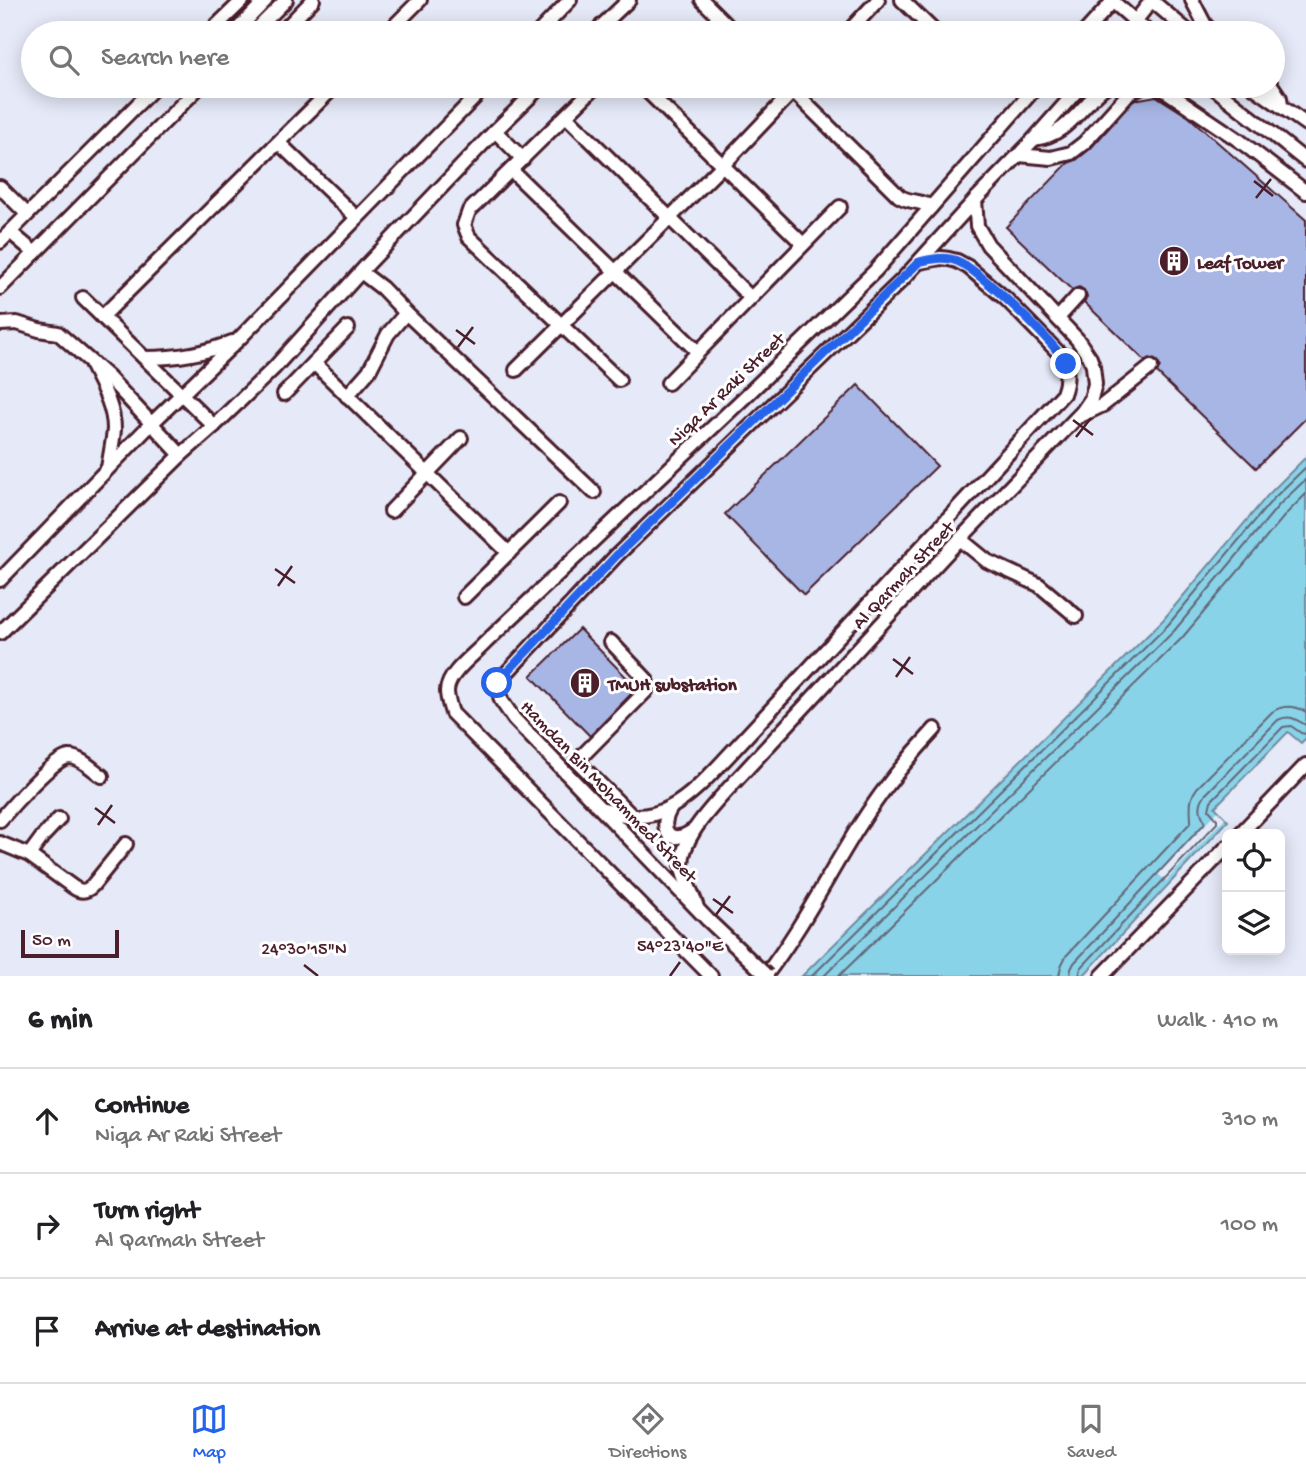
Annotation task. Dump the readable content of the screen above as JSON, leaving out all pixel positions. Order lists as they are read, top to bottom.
{
  "streets": {
    "street": ["Niqa Ar Raki Street", "Al Qarmah Street", "Hamdan Bin Mohammed Street"]
  },
  "crossings": [
    ["Al Qarmah Street", "Hamdan Bin Mohammed Street"]
  ],
  "places": {
    "building": ["Leaf Tower", "TMUH substation"]
  },
  "scale_bar": "50 m",
  "page": {
    "search": "Search here",
    "scale": "50 m",
    "heading": ["6 min", "Walk · 410 m"],
    "list": [
      ["Continue", "Niqa Ar Raki Street", "310 m"],
      ["Turn right", "Al Qarmah Street", "100 m"],
      "Arrive at destination"
    ],
    "nav": ["Map", "Directions", "Saved"]
  },
  "coordinates": ["54°23'40\"E", "24°30'15\"N"]
}
